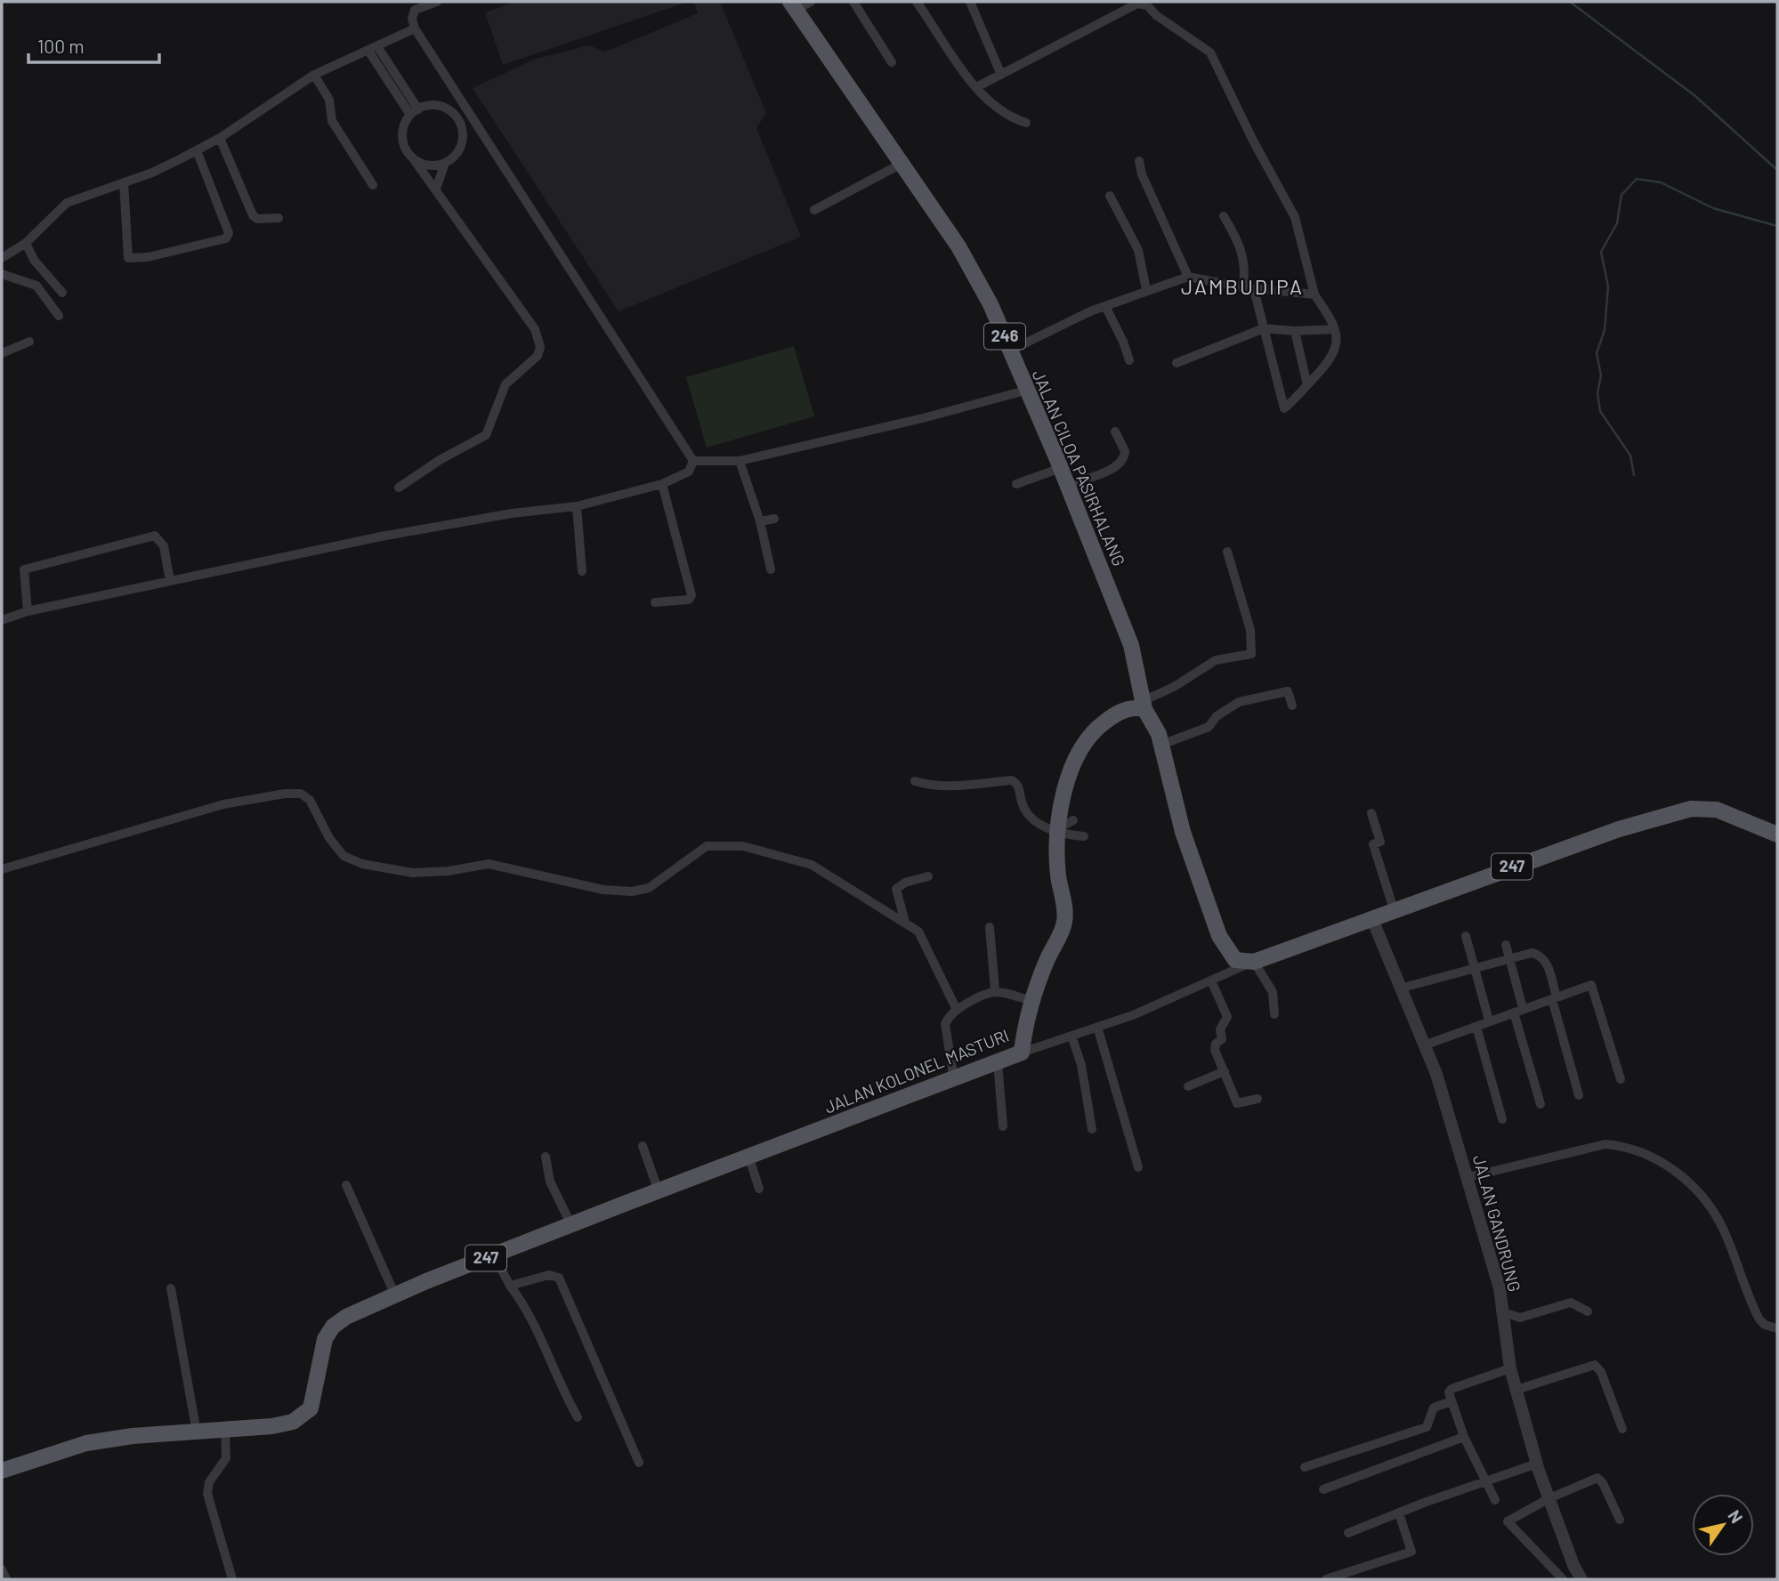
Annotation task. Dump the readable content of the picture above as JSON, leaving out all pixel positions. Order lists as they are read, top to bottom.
{
  "streets": {
    "main road": [
      "246",
      "JALAN CILOA PASIRHALANG",
      "247",
      "JALAN KOLONEL MASTURI"
    ],
    "street": ["JALAN GANDRUNG"]
  },
  "crossings": [
    ["JALAN CILOA PASIRHALANG", "JALAN KOLONEL MASTURI"],
    ["247", "JALAN GANDRUNG"]
  ],
  "districts": ["JAMBUDIPA"],
  "scale_bar": "100 m",
  "north": "top right"
}
